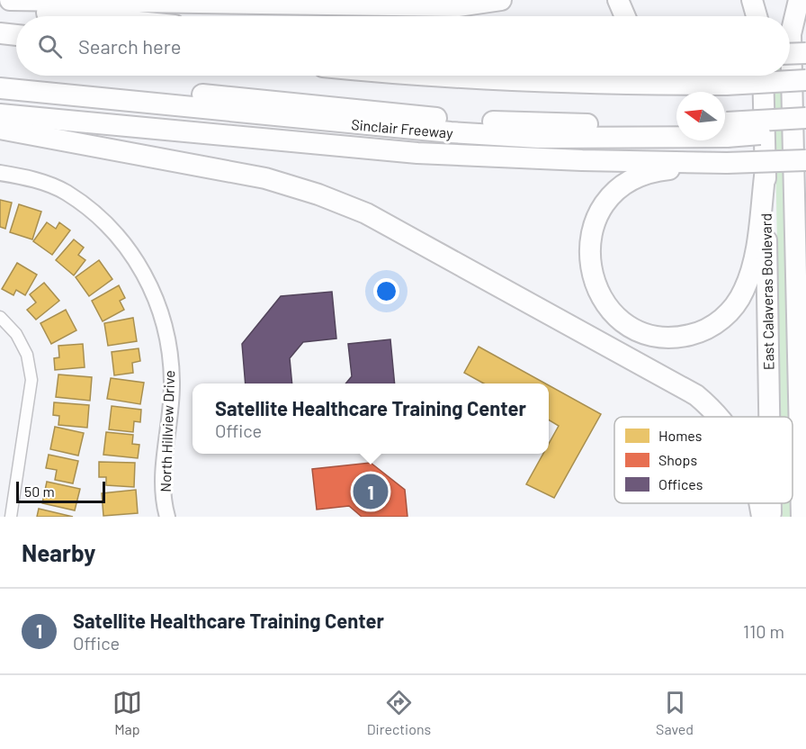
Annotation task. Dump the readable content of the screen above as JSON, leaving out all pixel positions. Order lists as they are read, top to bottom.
{
  "streets": {
    "highway": ["Sinclair Freeway", "East Calaveras Boulevard"],
    "street": ["North Hillview Drive"]
  },
  "legend": ["Homes", "Shops", "Offices"],
  "scale_bar": "50 m",
  "north": "left",
  "page": {
    "search": "Search here",
    "popup": ["Satellite Healthcare Training Center", "Office"],
    "pins": "1",
    "scale": "50 m",
    "heading": "Nearby",
    "list": [
      {
        "mark": "1",
        "name": "Satellite Healthcare Training Center",
        "note": "Office",
        "value": "110 m"
      }
    ],
    "nav": ["Map", "Directions", "Saved"]
  }
}
